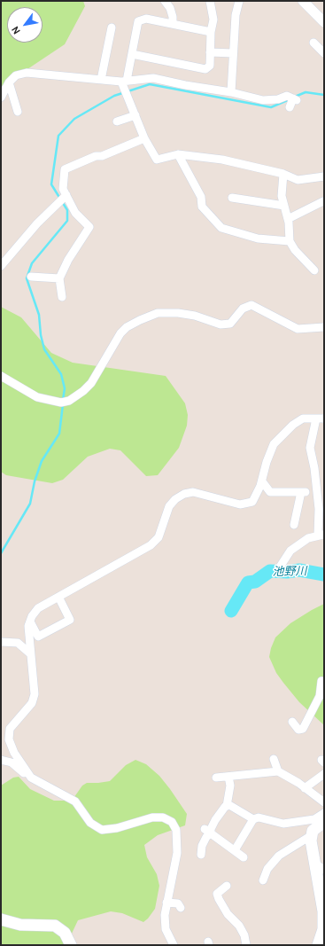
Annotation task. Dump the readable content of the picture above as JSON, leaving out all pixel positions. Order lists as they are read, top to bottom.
{
  "water": ["池野川"],
  "north": "bottom left"
}
